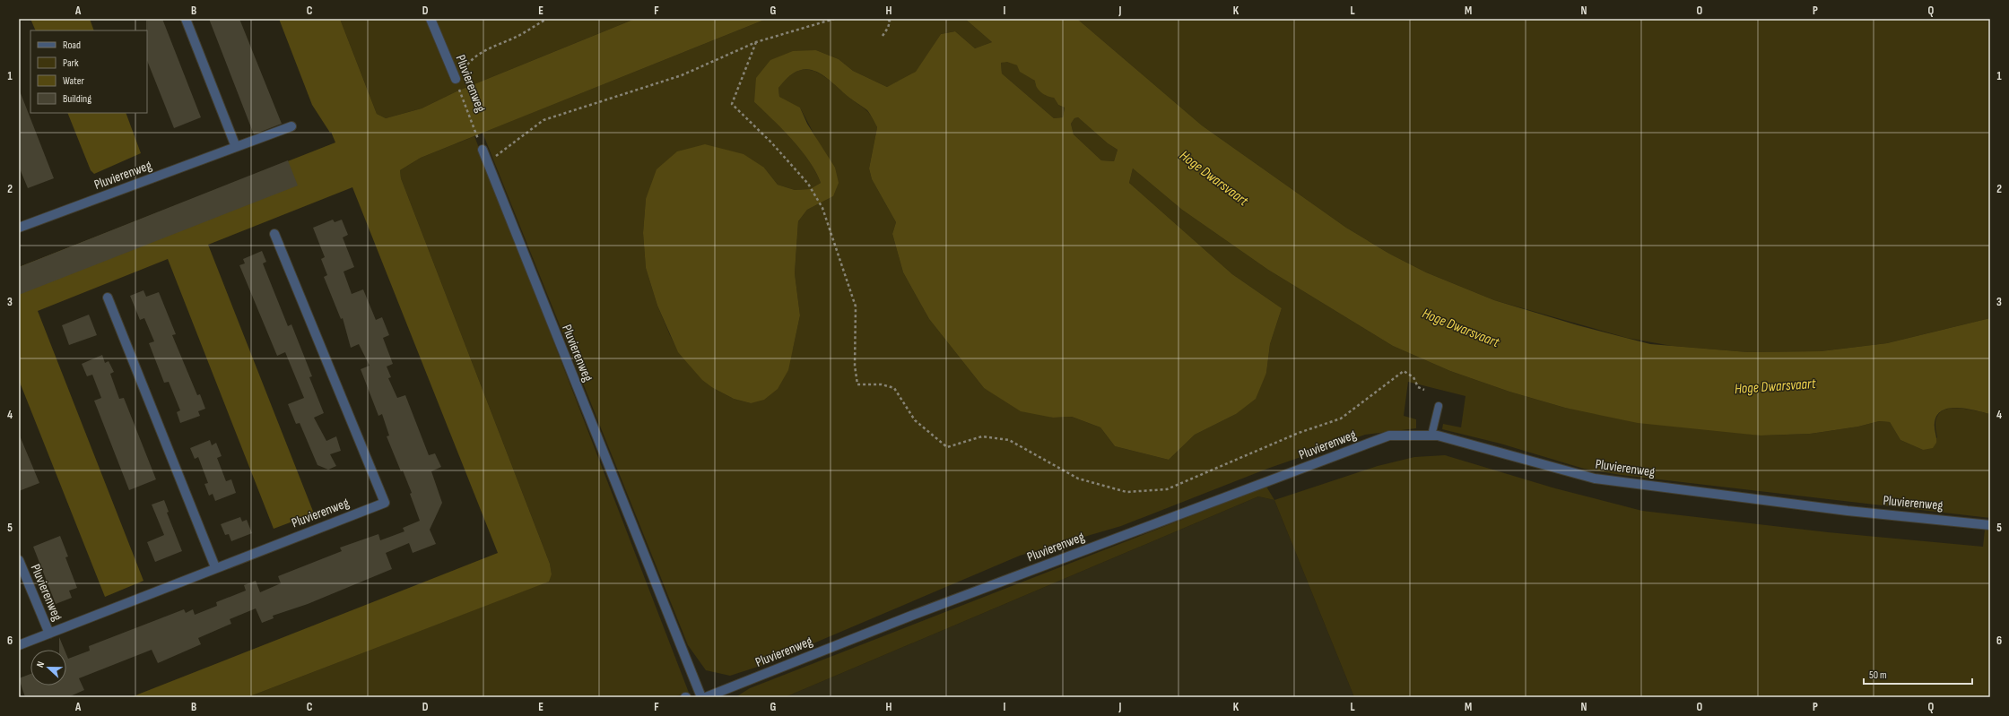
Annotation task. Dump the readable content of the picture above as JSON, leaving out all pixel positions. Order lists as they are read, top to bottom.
{
  "streets": {
    "street": ["Pluvierenweg"]
  },
  "water": ["Hoge Dwarsvaart"],
  "legend": [
    "Road",
    "Park",
    "Water",
    "Building"
  ],
  "scale_bar": "50 m",
  "north": "left",
  "grid": {
    "columns": [
      "A",
      "B",
      "C",
      "D",
      "E",
      "F",
      "G",
      "H",
      "I",
      "J",
      "K",
      "L",
      "M",
      "N",
      "O",
      "P",
      "Q"
    ],
    "rows": [
      "1",
      "2",
      "3",
      "4",
      "5",
      "6"
    ]
  }
}
